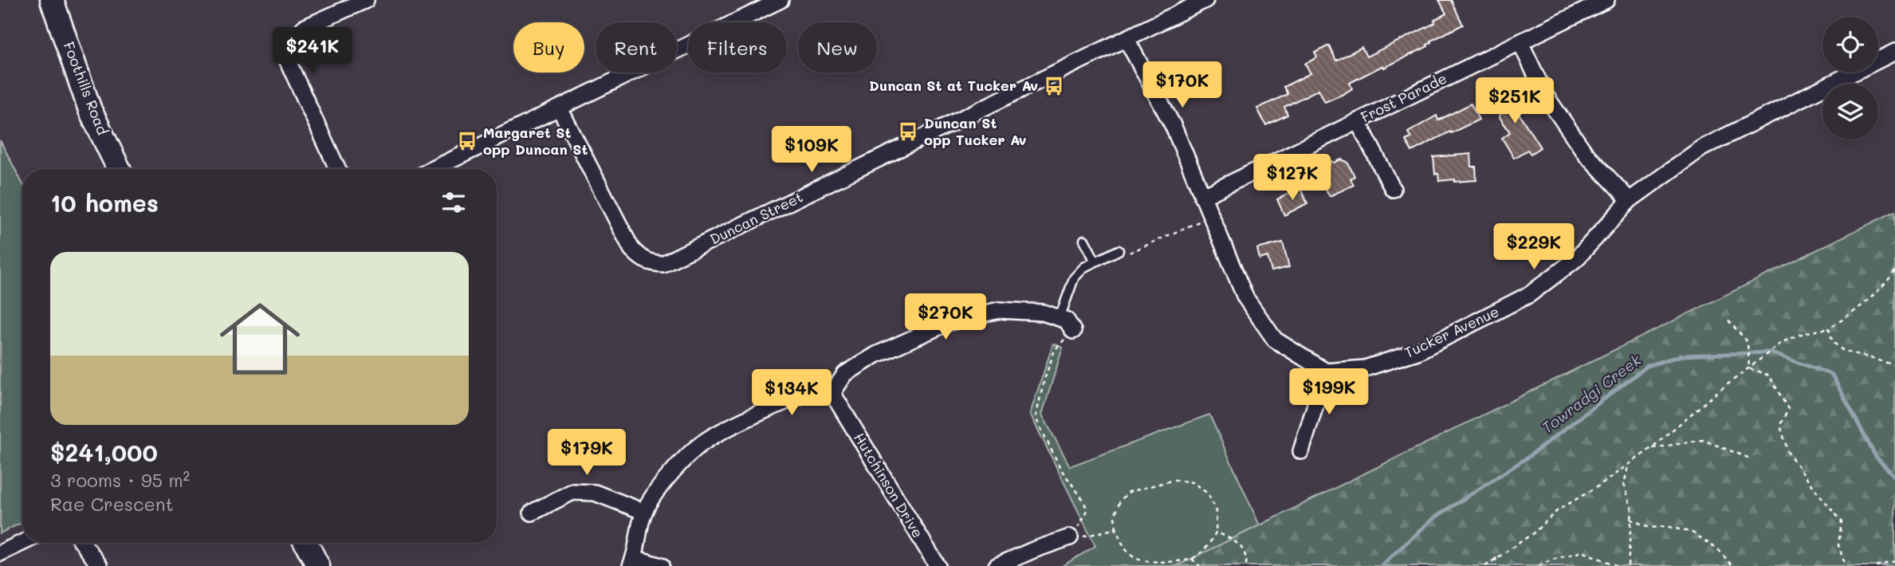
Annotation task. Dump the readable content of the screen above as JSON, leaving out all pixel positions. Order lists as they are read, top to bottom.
{
  "streets": {
    "main road": ["Foothills Road"],
    "street": [
      "Frost Parade",
      "Duncan Street",
      "Tucker Avenue",
      "Hutchinson Drive"
    ]
  },
  "water": ["Towradgi Creek"],
  "places": {
    "bus stop": ["Duncan St at Tucker Av", "Duncan St opp Tucker Av", "Margaret St opp Duncan St"]
  },
  "page": {
    "chip": [
      "Buy",
      "Rent",
      "Filters",
      "New"
    ],
    "price": [
      "$241K",
      "$170K",
      "$251K",
      "$109K",
      "$127K",
      "$229K",
      "$270K",
      "$199K",
      "$134K",
      "$179K"
    ],
    "heading": "10 homes",
    "list": [
      {
        "name": "$241,000",
        "note": "3 rooms · 95 m² · Rae Crescent"
      }
    ]
  }
}
